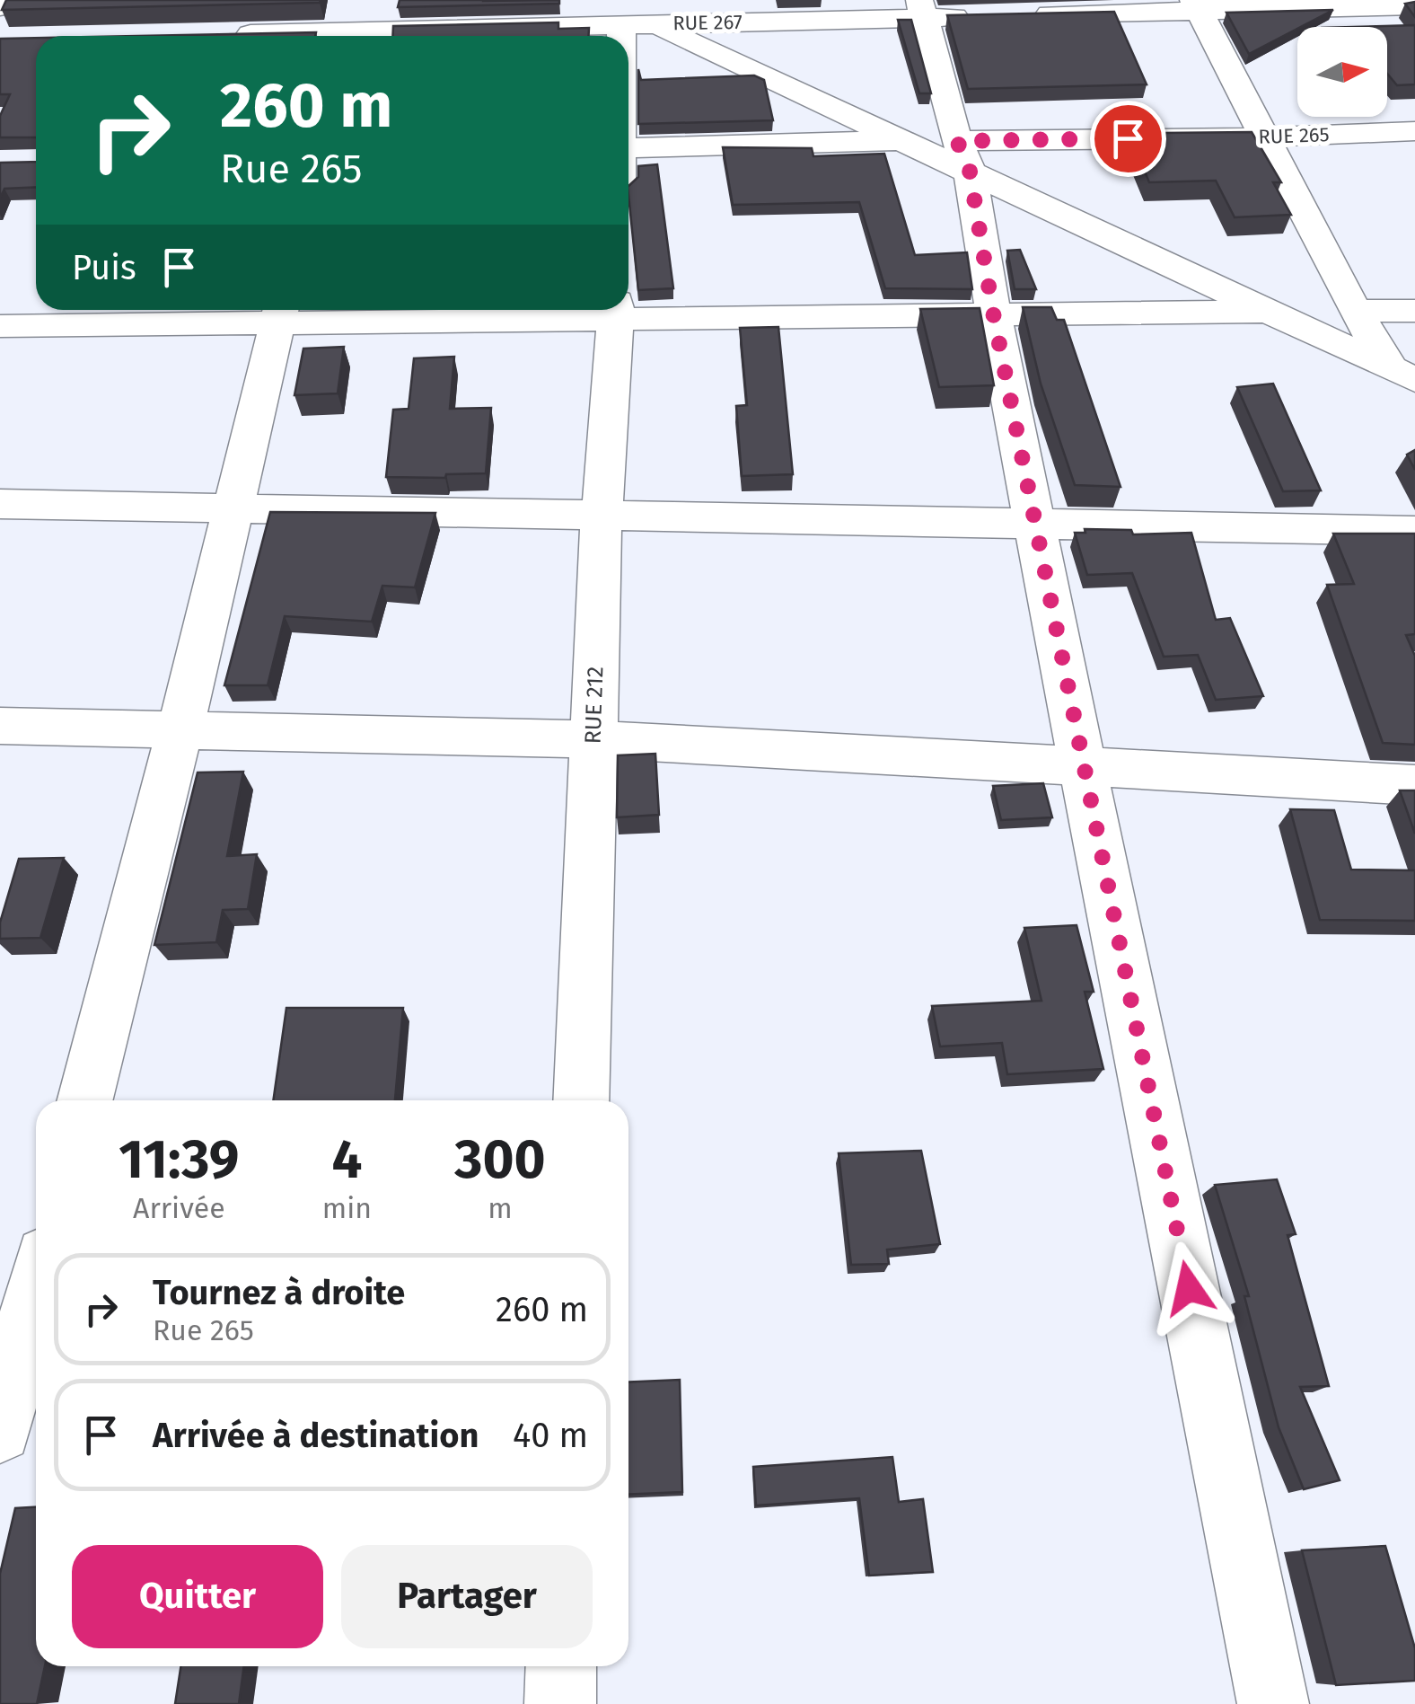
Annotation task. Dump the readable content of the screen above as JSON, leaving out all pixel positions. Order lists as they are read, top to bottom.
{
  "streets": {
    "street": ["RUE 267", "RUE 265", "RUE 212"]
  },
  "north": "right",
  "page": {
    "turn": ["260 m", "Rue 265"],
    "then": "Puis",
    "eta": [
      "11:39",
      "Arrivée",
      "4",
      "min",
      "300",
      "m"
    ],
    "list": [
      {
        "name": "Tournez à droite",
        "note": "Rue 265",
        "value": "260 m"
      },
      {
        "name": "Arrivée à destination",
        "value": "40 m"
      }
    ],
    "buttons": ["Quitter", "Partager"]
  }
}
